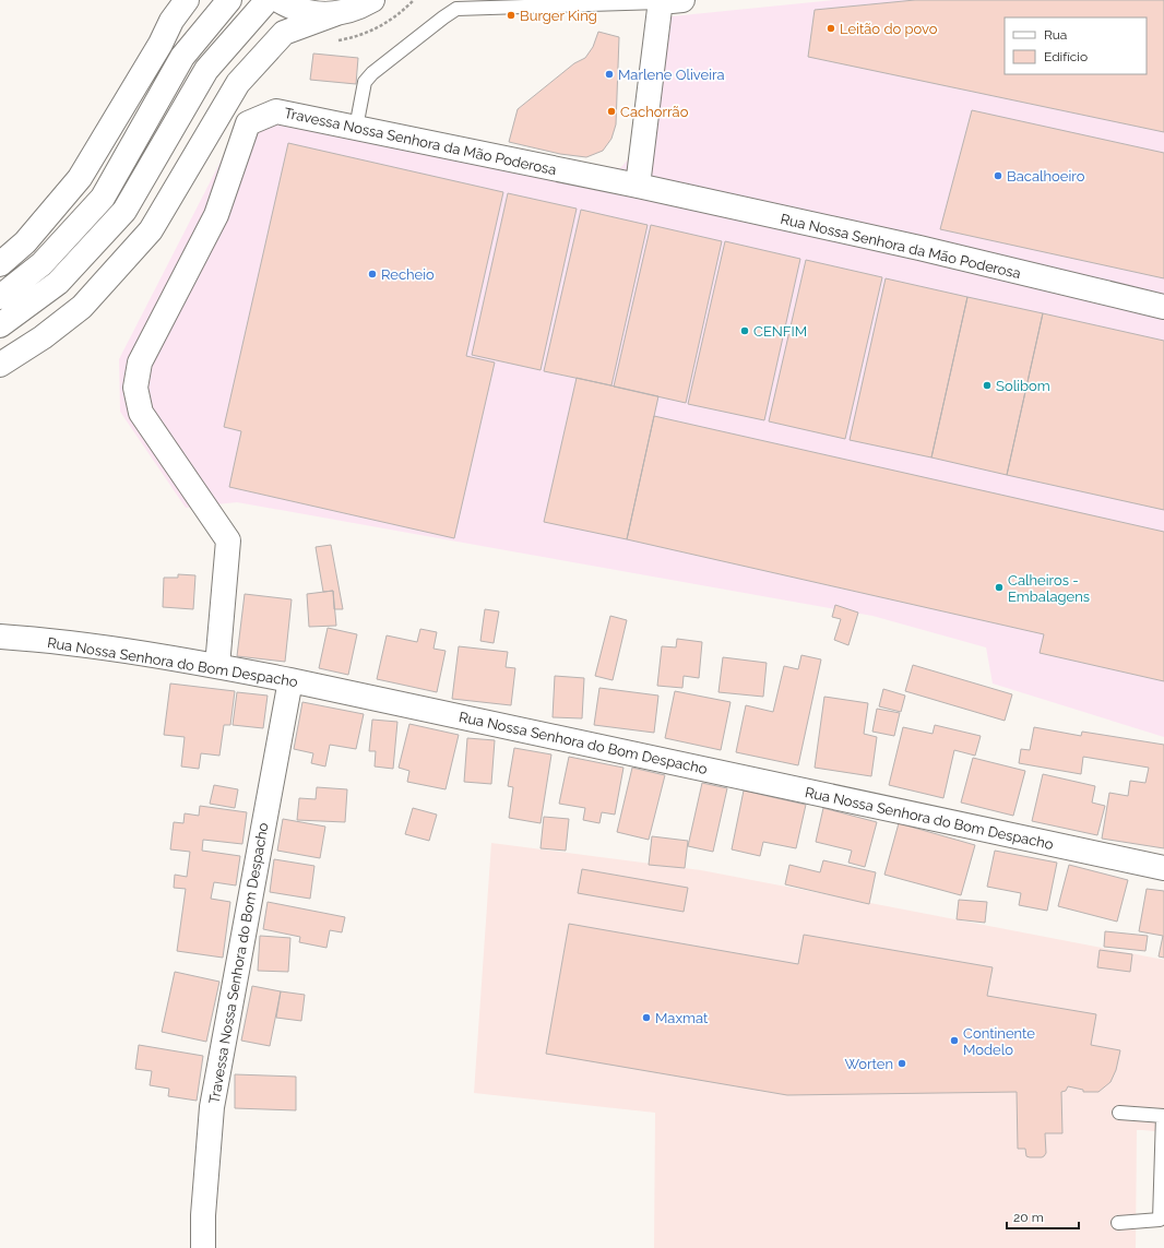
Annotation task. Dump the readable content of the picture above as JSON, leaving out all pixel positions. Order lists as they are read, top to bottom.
{
  "streets": {
    "main road": [
      "Travessa Nossa Senhora da Mão Poderosa",
      "Rua Nossa Senhora da Mão Poderosa",
      "Rua Nossa Senhora do Bom Despacho",
      "Travessa Nossa Senhora do Bom Despacho"
    ]
  },
  "crossings": [
    ["Travessa Nossa Senhora da Mão Poderosa", "Rua Nossa Senhora da Mão Poderosa"],
    ["Travessa Nossa Senhora da Mão Poderosa", "Rua Nossa Senhora do Bom Despacho"],
    ["Rua Nossa Senhora do Bom Despacho", "Travessa Nossa Senhora do Bom Despacho"]
  ],
  "places": [
    "Burger King",
    "Leitão do povo",
    "Marlene Oliveira",
    "Cachorrão",
    "Bacalhoeiro",
    "Recheio",
    "CENFIM",
    "Solibom",
    "Calheiros - Embalagens",
    "Maxmat",
    "Continente Modelo",
    "Worten"
  ],
  "legend": ["Rua", "Edifício"],
  "scale_bar": "20 m"
}
